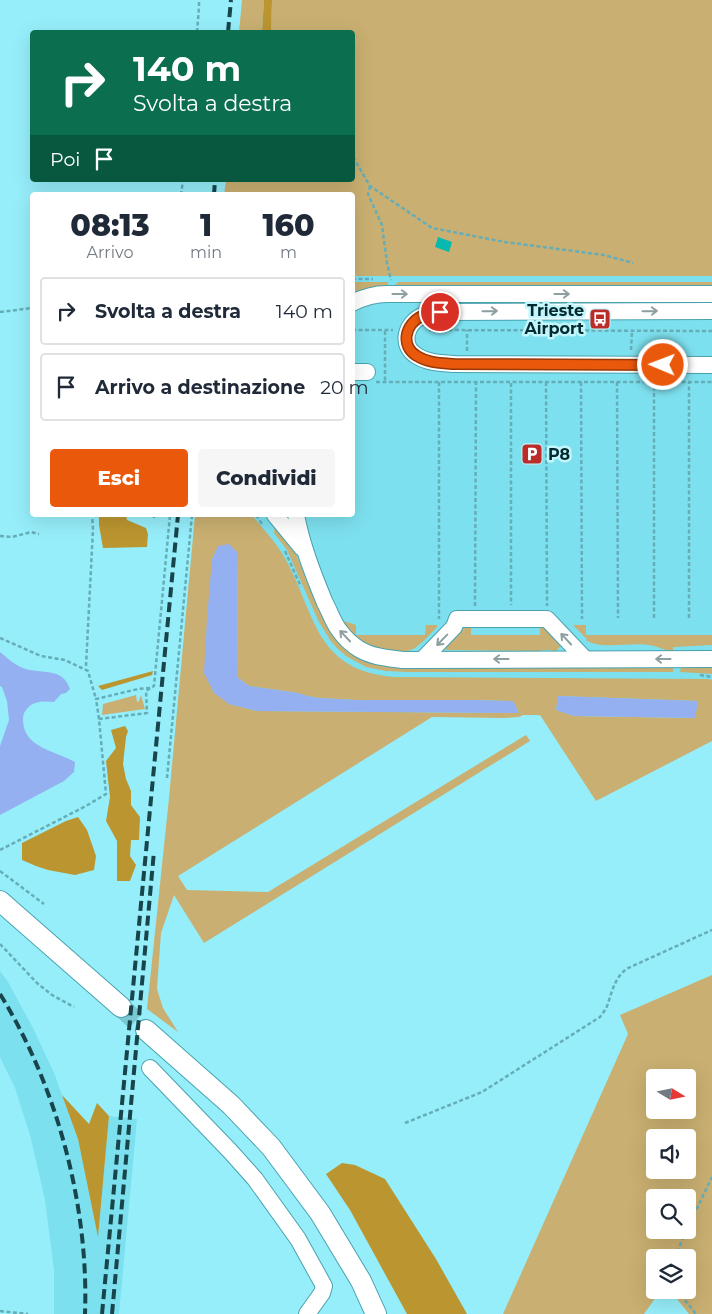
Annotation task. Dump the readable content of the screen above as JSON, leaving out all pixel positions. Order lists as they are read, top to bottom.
{
  "places": {
    "bus stop": ["Trieste Airport"],
    "parking": ["P8"]
  },
  "north": "right",
  "page": {
    "turn": ["140 m", "Svolta a destra"],
    "then": "Poi",
    "eta": [
      "08:13",
      "Arrivo",
      "1",
      "min",
      "160",
      "m"
    ],
    "list": [
      {
        "name": "Svolta a destra",
        "value": "140 m"
      },
      {
        "name": "Arrivo a destinazione",
        "value": "20 m"
      }
    ],
    "buttons": ["Esci", "Condividi"]
  }
}
